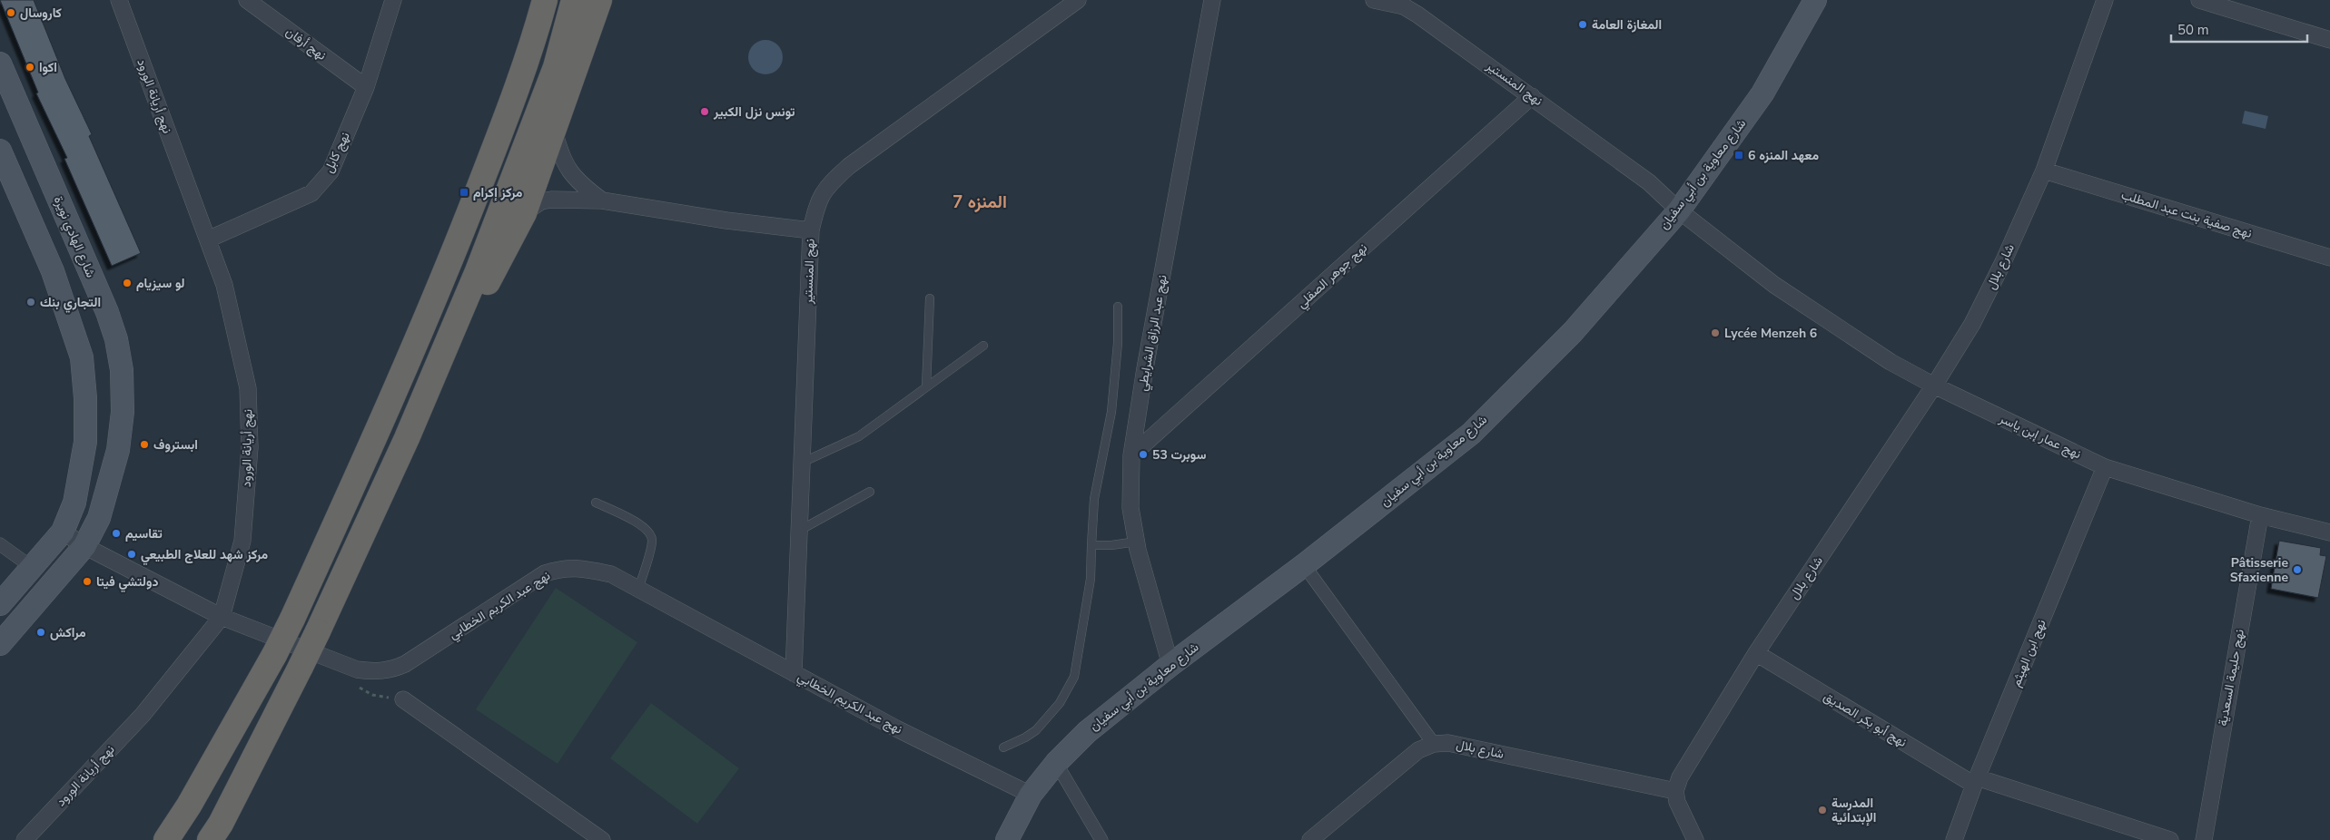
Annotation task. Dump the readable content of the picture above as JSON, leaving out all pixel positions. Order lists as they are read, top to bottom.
{
  "streets": {
    "main road": ["شارع معاوية بن أبي سفيان", "شارع الهادي نويرة"],
    "street": [
      "نهج أرفان",
      "نهج المنستير",
      "نهج أريانة الورود",
      "نهج كابل",
      "نهج صفية بنت عبد المطلب",
      "شارع بلال",
      "نهج جوهر الصقلي",
      "نهج عبد الرزاق الشرايطي",
      "نهج عمار إبن ياسر",
      "نهج عبد الكريم الخطابي",
      "نهج ابن الهيثم",
      "نهج حليمة السعدية",
      "نهج أبو بكر الصديق"
    ]
  },
  "crossings": [
    ["نهج أرفان", "نهج كابل"],
    ["نهج المنستير", "شارع معاوية بن أبي سفيان"],
    ["نهج المنستير", "نهج جوهر الصقلي"],
    ["نهج المنستير", "نهج عمار إبن ياسر"],
    ["نهج المنستير", "نهج عبد الكريم الخطابي"],
    ["نهج أريانة الورود", "نهج كابل"],
    ["نهج أريانة الورود", "نهج عبد الكريم الخطابي"],
    ["شارع معاوية بن أبي سفيان", "نهج عبد الرزاق الشرايطي"],
    ["شارع معاوية بن أبي سفيان", "نهج عمار إبن ياسر"],
    ["شارع معاوية بن أبي سفيان", "نهج عبد الكريم الخطابي"],
    ["نهج صفية بنت عبد المطلب", "شارع بلال"],
    ["شارع الهادي نويرة", "نهج عبد الكريم الخطابي"],
    ["شارع بلال", "نهج عمار إبن ياسر"],
    ["شارع بلال", "نهج أبو بكر الصديق"],
    ["نهج جوهر الصقلي", "نهج عبد الرزاق الشرايطي"],
    ["نهج عمار إبن ياسر", "نهج ابن الهيثم"],
    ["نهج عمار إبن ياسر", "نهج حليمة السعدية"],
    ["نهج ابن الهيثم", "نهج أبو بكر الصديق"]
  ],
  "districts": ["المنزه 7"],
  "places": {
    "other": [
      "كاروسال",
      "المغازة العامة",
      "اكوا",
      "تونس نزل الكبير",
      "لو سيزيام",
      "التجاري بنك",
      "Lycée Menzeh 6",
      "ابستروف",
      "سوبرت 53",
      "تقاسيم",
      "مركز شهد للعلاج الطبيعي",
      "Pâtisserie Sfaxienne",
      "دولتشي فيتا",
      "مراكش",
      "المدرسة الإبتدائية"
    ],
    "transit": ["معهد المنزه 6", "مركز إكرام"]
  },
  "scale_bar": "50 m"
}
